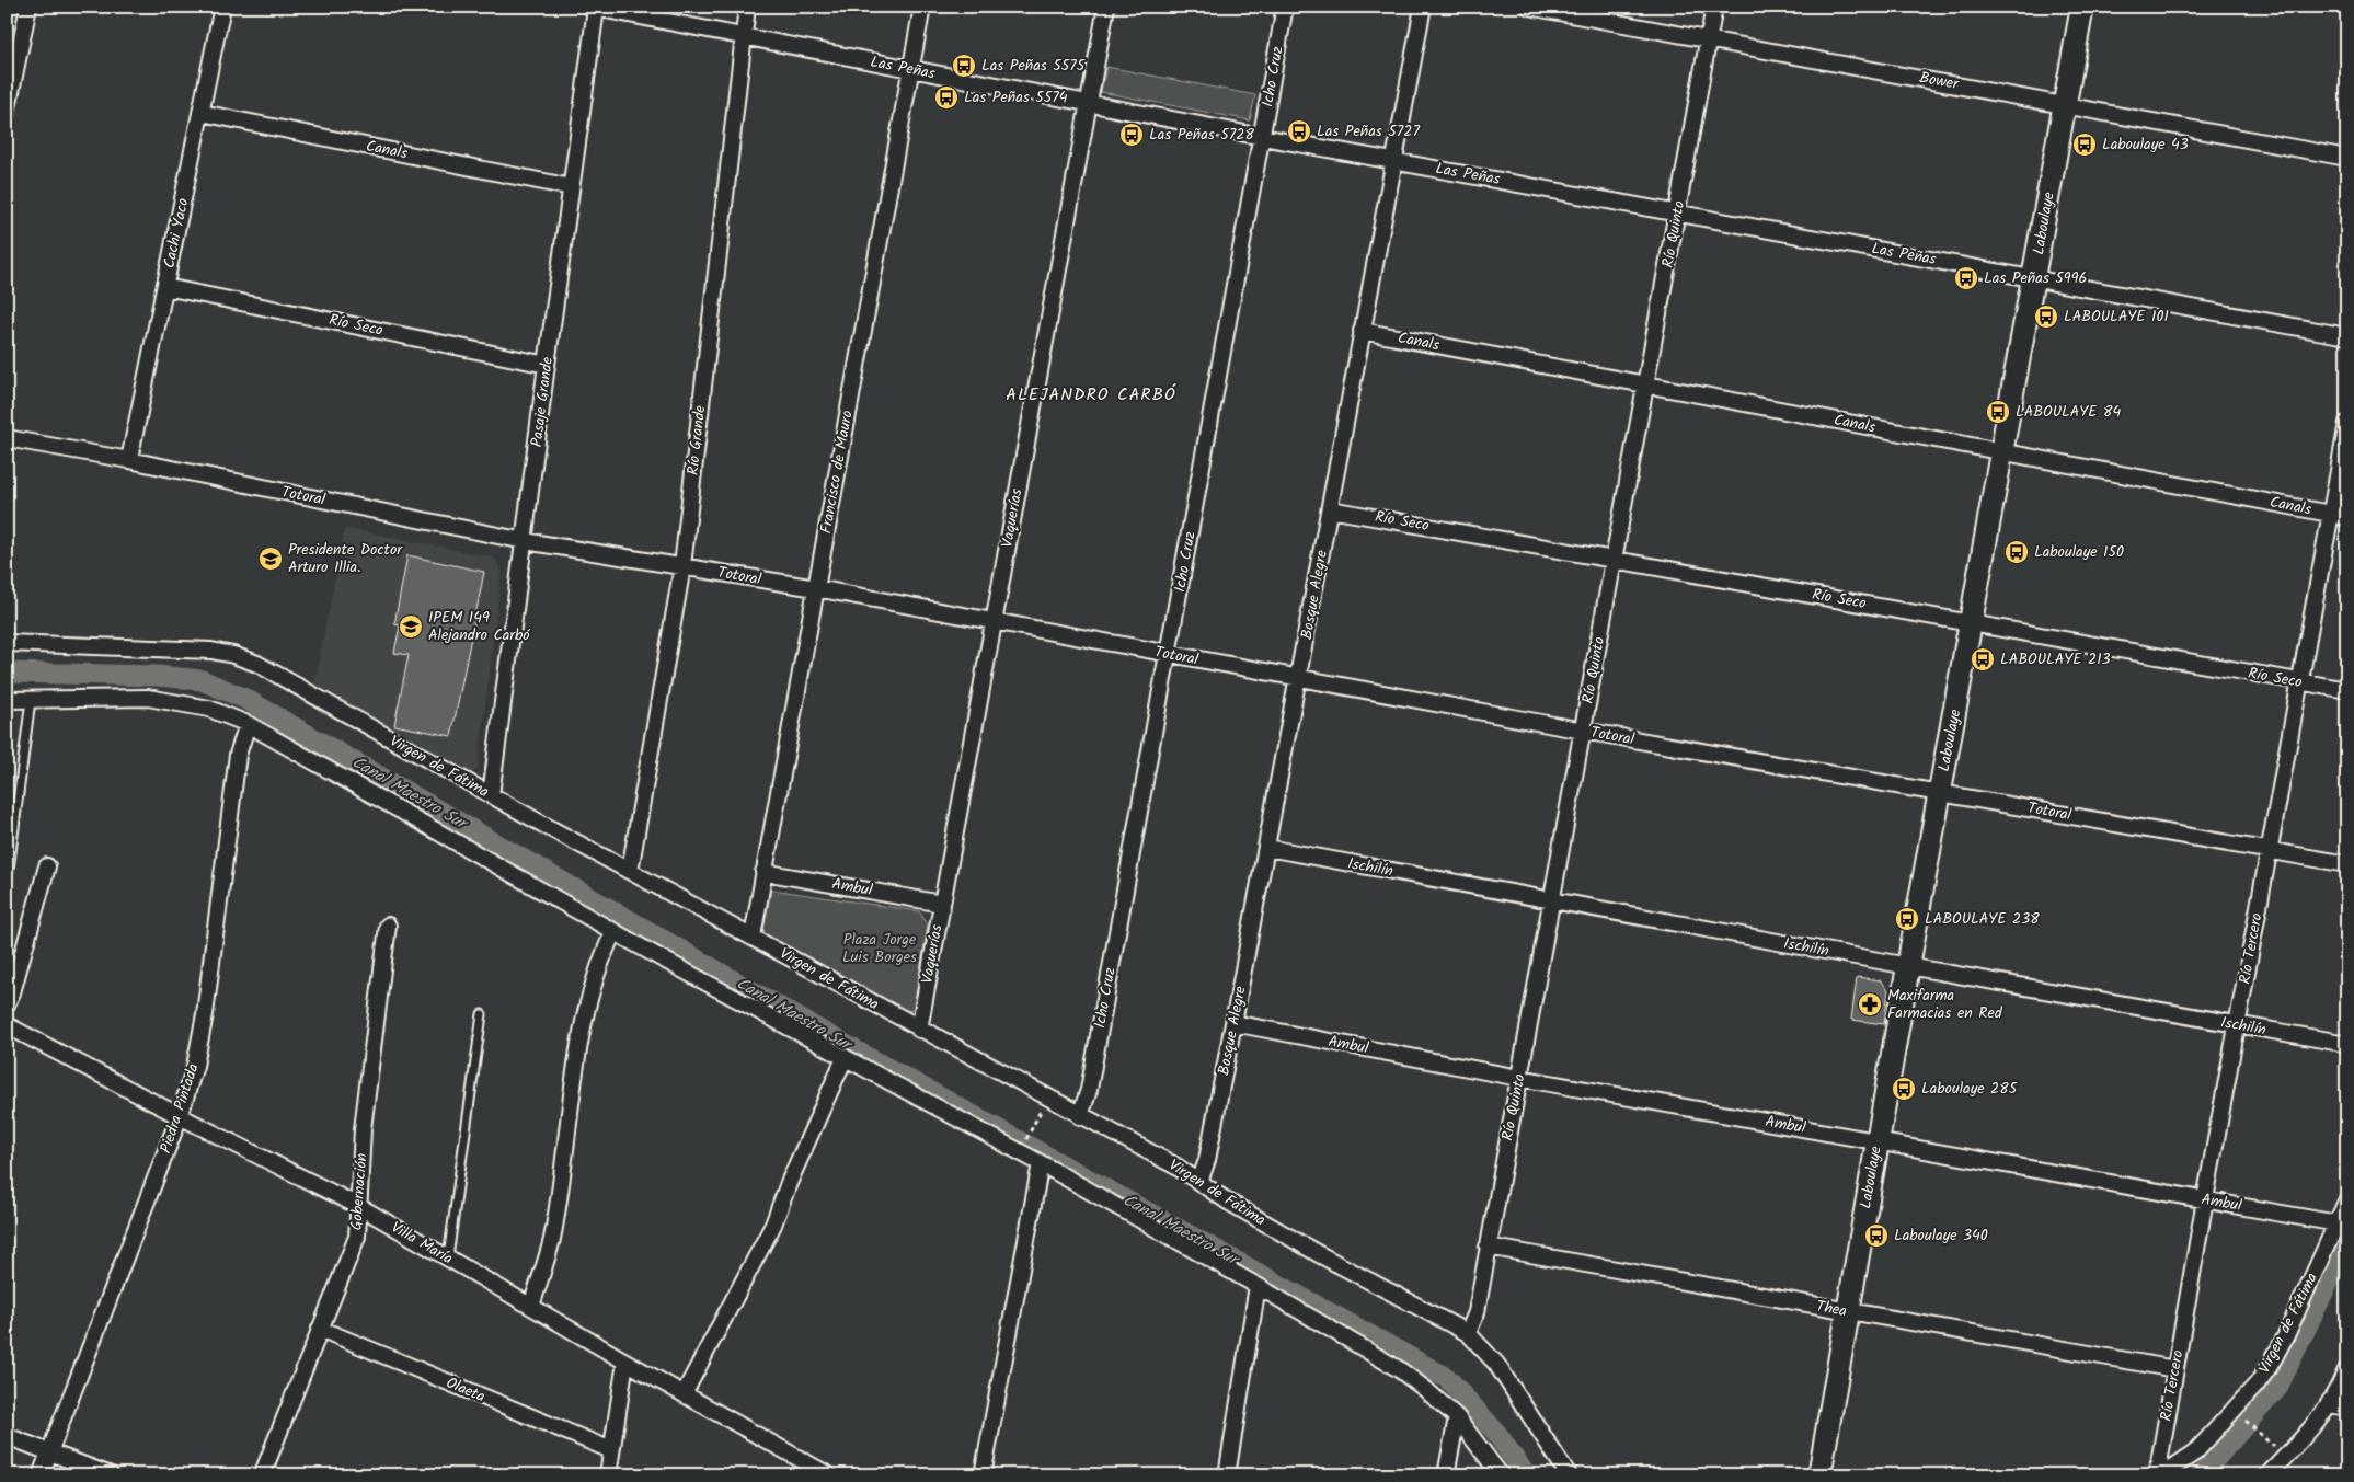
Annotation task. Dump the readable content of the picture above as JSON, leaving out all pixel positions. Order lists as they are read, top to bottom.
{
  "streets": {
    "main road": ["Laboulaye"],
    "street": [
      "Las Peñas",
      "Icho Cruz",
      "Bower",
      "Canals",
      "Cachi Yaco",
      "Río Quinto",
      "Río Seco",
      "Pasaje Grande",
      "Río Grande",
      "Francisco de Mauro",
      "Totoral",
      "Vaquerías",
      "Bosque Alegre",
      "Virgen de Fátima",
      "Ischilín",
      "Ambul",
      "Río Tercero",
      "Piedra Pintada",
      "Gobernación",
      "Villa María",
      "Thea",
      "Olaeta"
    ]
  },
  "crossings": [
    ["Las Peñas", "Icho Cruz"],
    ["Las Peñas", "Laboulaye"],
    ["Las Peñas", "Río Quinto"],
    ["Las Peñas", "Pasaje Grande"],
    ["Las Peñas", "Río Grande"],
    ["Las Peñas", "Francisco de Mauro"],
    ["Las Peñas", "Vaquerías"],
    ["Las Peñas", "Bosque Alegre"],
    ["Icho Cruz", "Totoral"],
    ["Icho Cruz", "Virgen de Fátima"],
    ["Bower", "Laboulaye"],
    ["Bower", "Río Quinto"],
    ["Canals", "Laboulaye"],
    ["Canals", "Cachi Yaco"],
    ["Canals", "Río Quinto"],
    ["Canals", "Pasaje Grande"],
    ["Canals", "Bosque Alegre"],
    ["Canals", "Río Tercero"],
    ["Laboulaye", "Río Seco"],
    ["Laboulaye", "Totoral"],
    ["Laboulaye", "Ischilín"],
    ["Laboulaye", "Ambul"],
    ["Laboulaye", "Thea"],
    ["Cachi Yaco", "Río Seco"],
    ["Cachi Yaco", "Totoral"],
    ["Río Quinto", "Río Seco"],
    ["Río Quinto", "Totoral"],
    ["Río Quinto", "Virgen de Fátima"],
    ["Río Quinto", "Ischilín"],
    ["Río Quinto", "Ambul"],
    ["Río Quinto", "Thea"],
    ["Río Seco", "Pasaje Grande"],
    ["Río Seco", "Bosque Alegre"],
    ["Río Seco", "Río Tercero"],
    ["Pasaje Grande", "Totoral"],
    ["Pasaje Grande", "Virgen de Fátima"],
    ["Río Grande", "Totoral"],
    ["Río Grande", "Virgen de Fátima"],
    ["Francisco de Mauro", "Totoral"],
    ["Francisco de Mauro", "Virgen de Fátima"],
    ["Francisco de Mauro", "Ambul"],
    ["Totoral", "Vaquerías"],
    ["Totoral", "Bosque Alegre"],
    ["Totoral", "Río Tercero"],
    ["Vaquerías", "Virgen de Fátima"],
    ["Vaquerías", "Ambul"],
    ["Bosque Alegre", "Virgen de Fátima"],
    ["Bosque Alegre", "Ischilín"],
    ["Bosque Alegre", "Ambul"],
    ["Virgen de Fátima", "Ambul"],
    ["Ischilín", "Río Tercero"],
    ["Ambul", "Río Tercero"],
    ["Río Tercero", "Thea"],
    ["Piedra Pintada", "Villa María"],
    ["Gobernación", "Villa María"],
    ["Gobernación", "Olaeta"]
  ],
  "districts": ["ALEJANDRO CARBÓ"],
  "water": ["Canal Maestro Sur"],
  "parks": ["Plaza Jorge Luis Borges"],
  "places": {
    "bus stop": [
      "Las Peñas 5575",
      "Las Peñas 5574",
      "Las Peñas 5727",
      "Las Peñas 5728",
      "Laboulaye 43",
      "Las Peñas 5996",
      "LABOULAYE 101",
      "LABOULAYE 84",
      "Laboulaye 150",
      "LABOULAYE 213",
      "LABOULAYE 238",
      "Laboulaye 285",
      "Laboulaye 340"
    ],
    "school or university": ["Presidente Doctor Arturo Illia.", "IPEM 149 Alejandro Carbó"],
    "pharmacy": ["Maxifarma Farmacias en Red"]
  }
}
